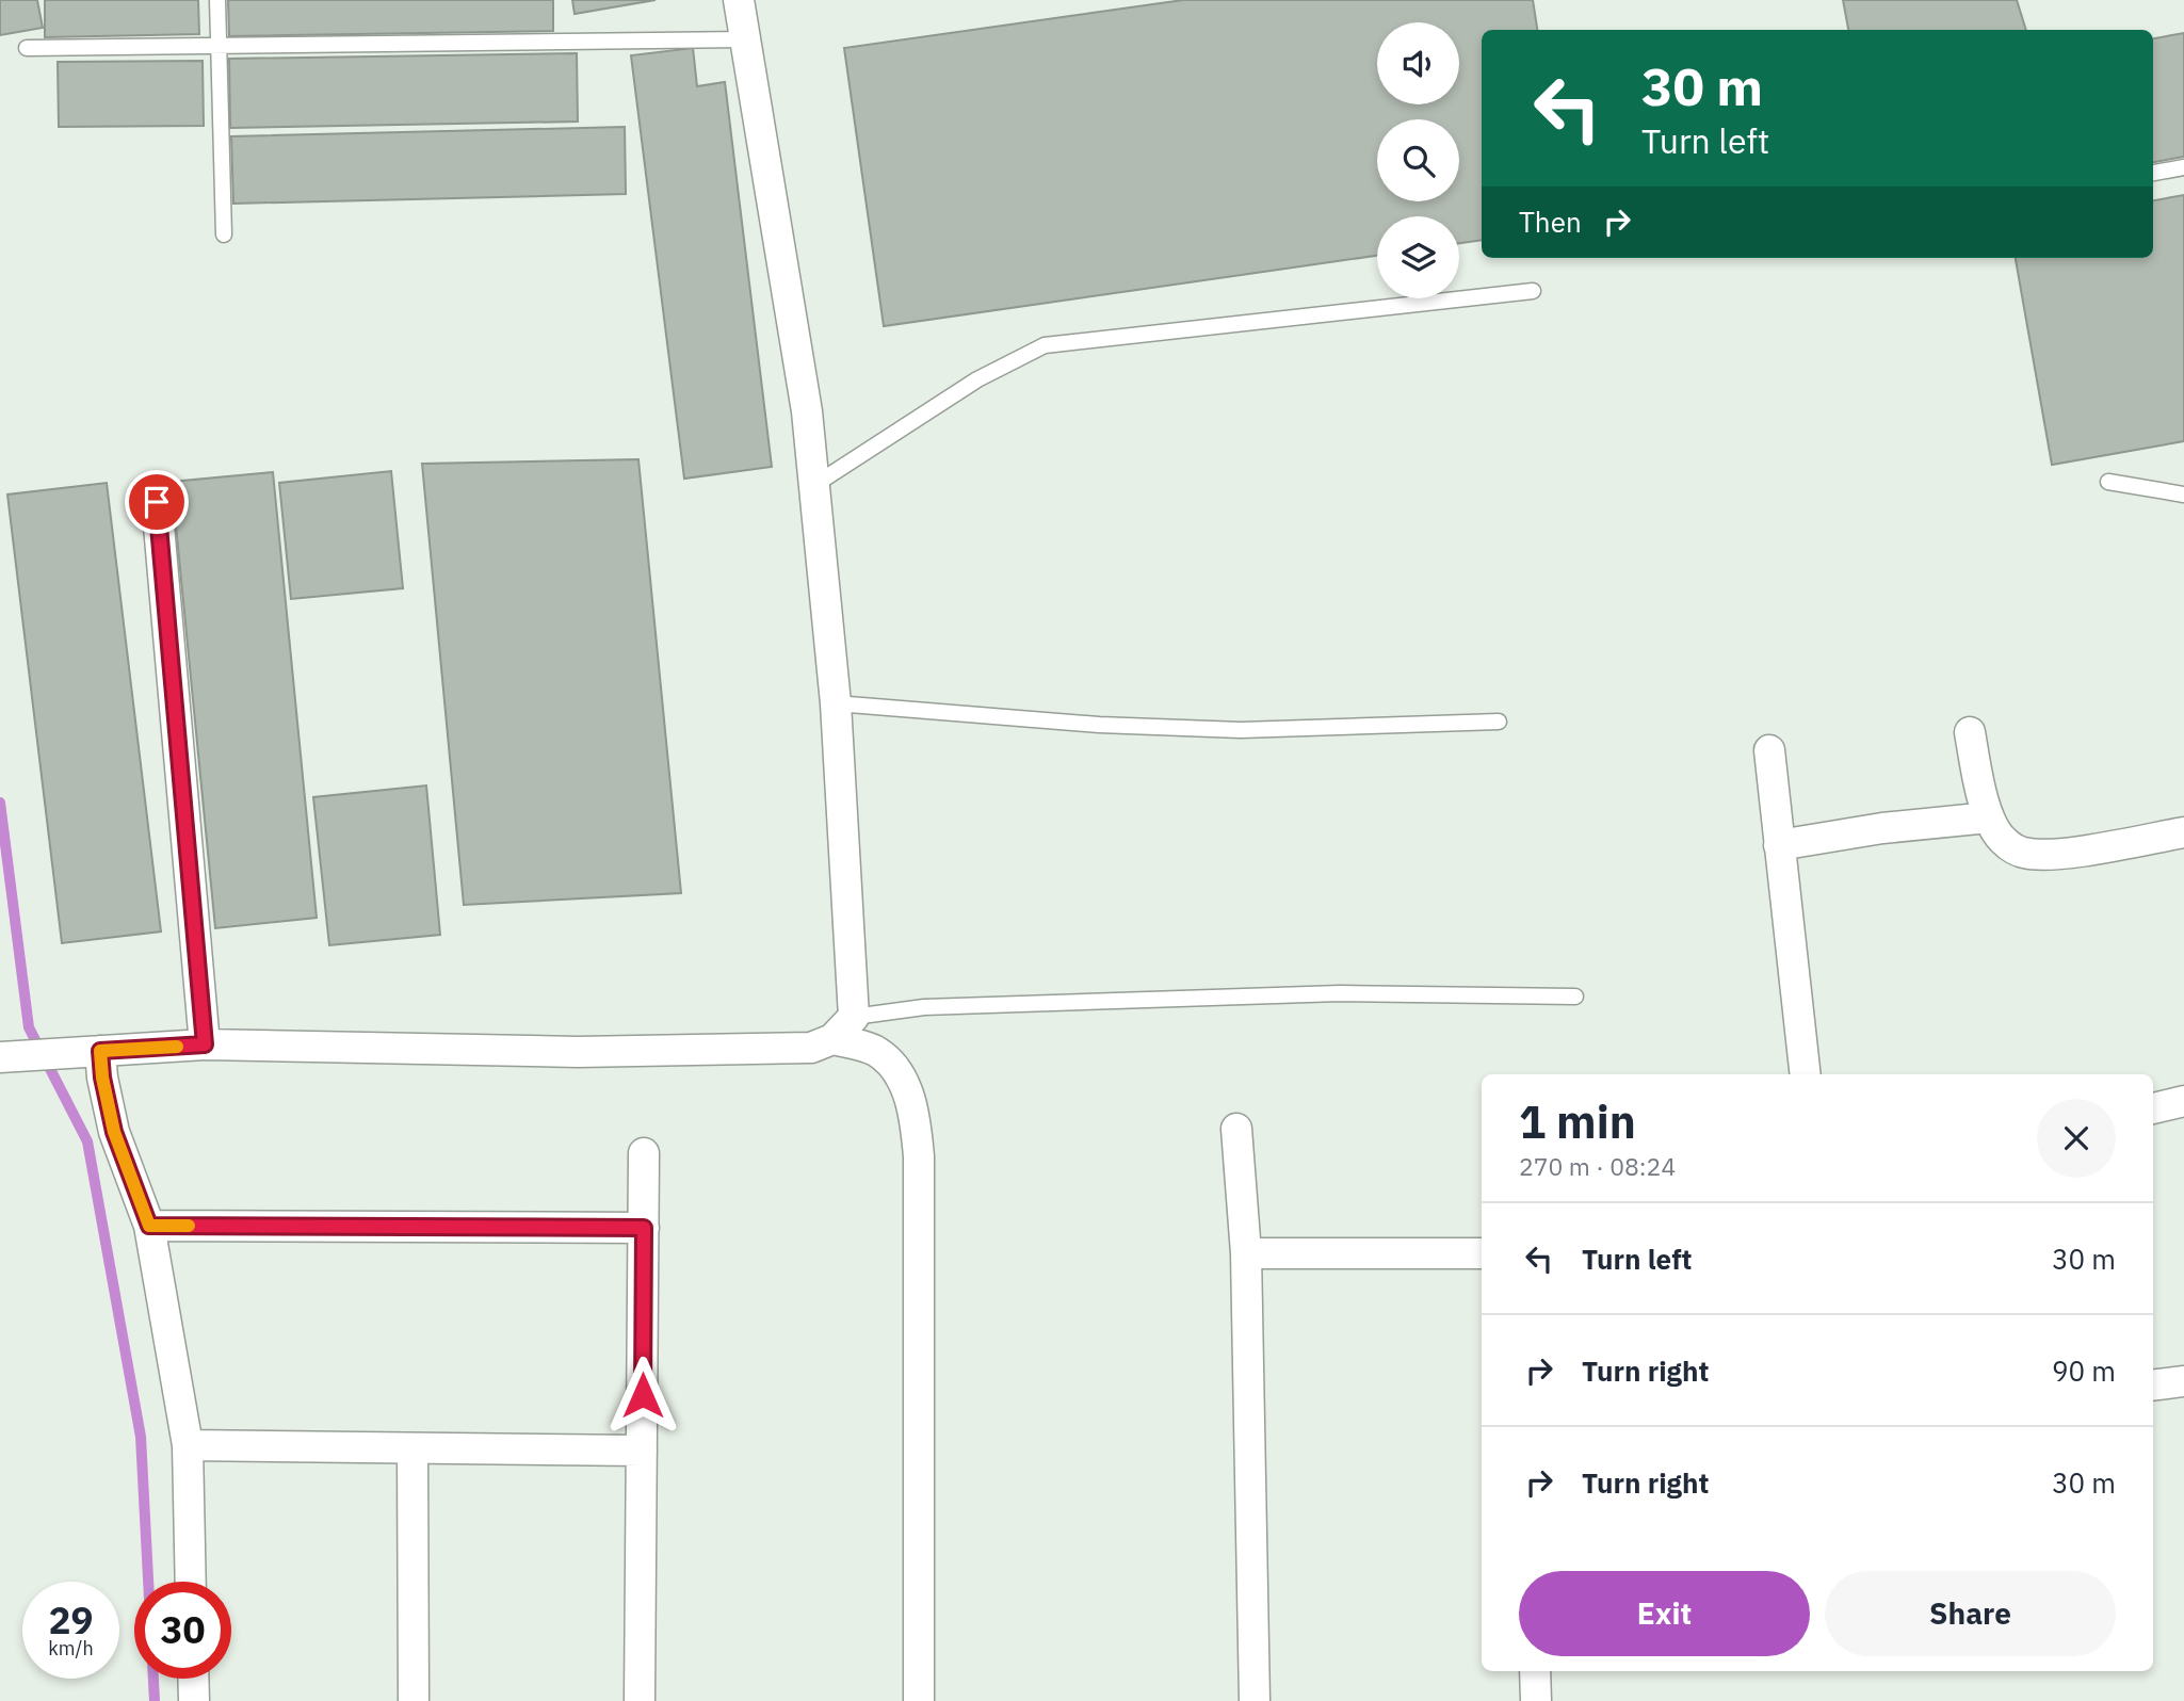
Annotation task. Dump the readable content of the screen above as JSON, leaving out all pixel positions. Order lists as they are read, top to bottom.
{
  "page": {
    "turn": ["30 m", "Turn left"],
    "then": "Then",
    "heading": ["1 min", "270 m · 08:24"],
    "list": [
      {
        "name": "Turn left",
        "value": "30 m"
      },
      {
        "name": "Turn right",
        "value": "90 m"
      },
      {
        "name": "Turn right",
        "value": "30 m"
      }
    ],
    "buttons": ["Exit", "Share"],
    "speed": "29 km/h",
    "limit": "30"
  }
}
